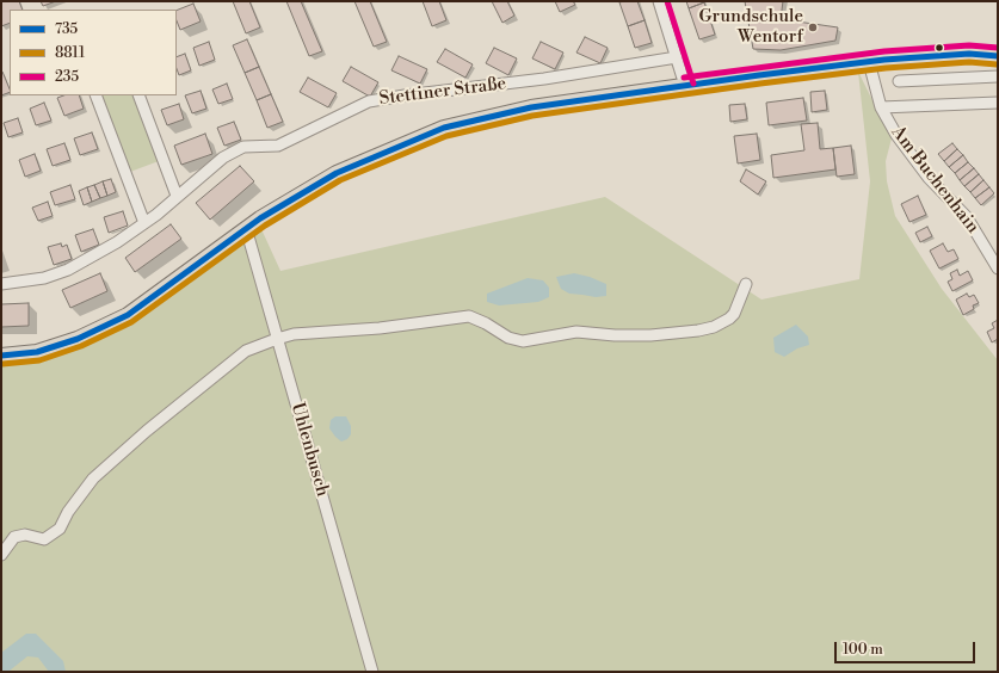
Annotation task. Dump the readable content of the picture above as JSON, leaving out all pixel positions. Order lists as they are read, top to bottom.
{
  "streets": {
    "street": ["Stettiner Straße", "Am Buchenhain", "Uhlenbusch"]
  },
  "places": ["Grundschule Wentorf"],
  "lines": ["transit line 235", "transit line 735", "transit line 8811"],
  "legend": ["735", "8811", "235"],
  "scale_bar": "100 m"
}
